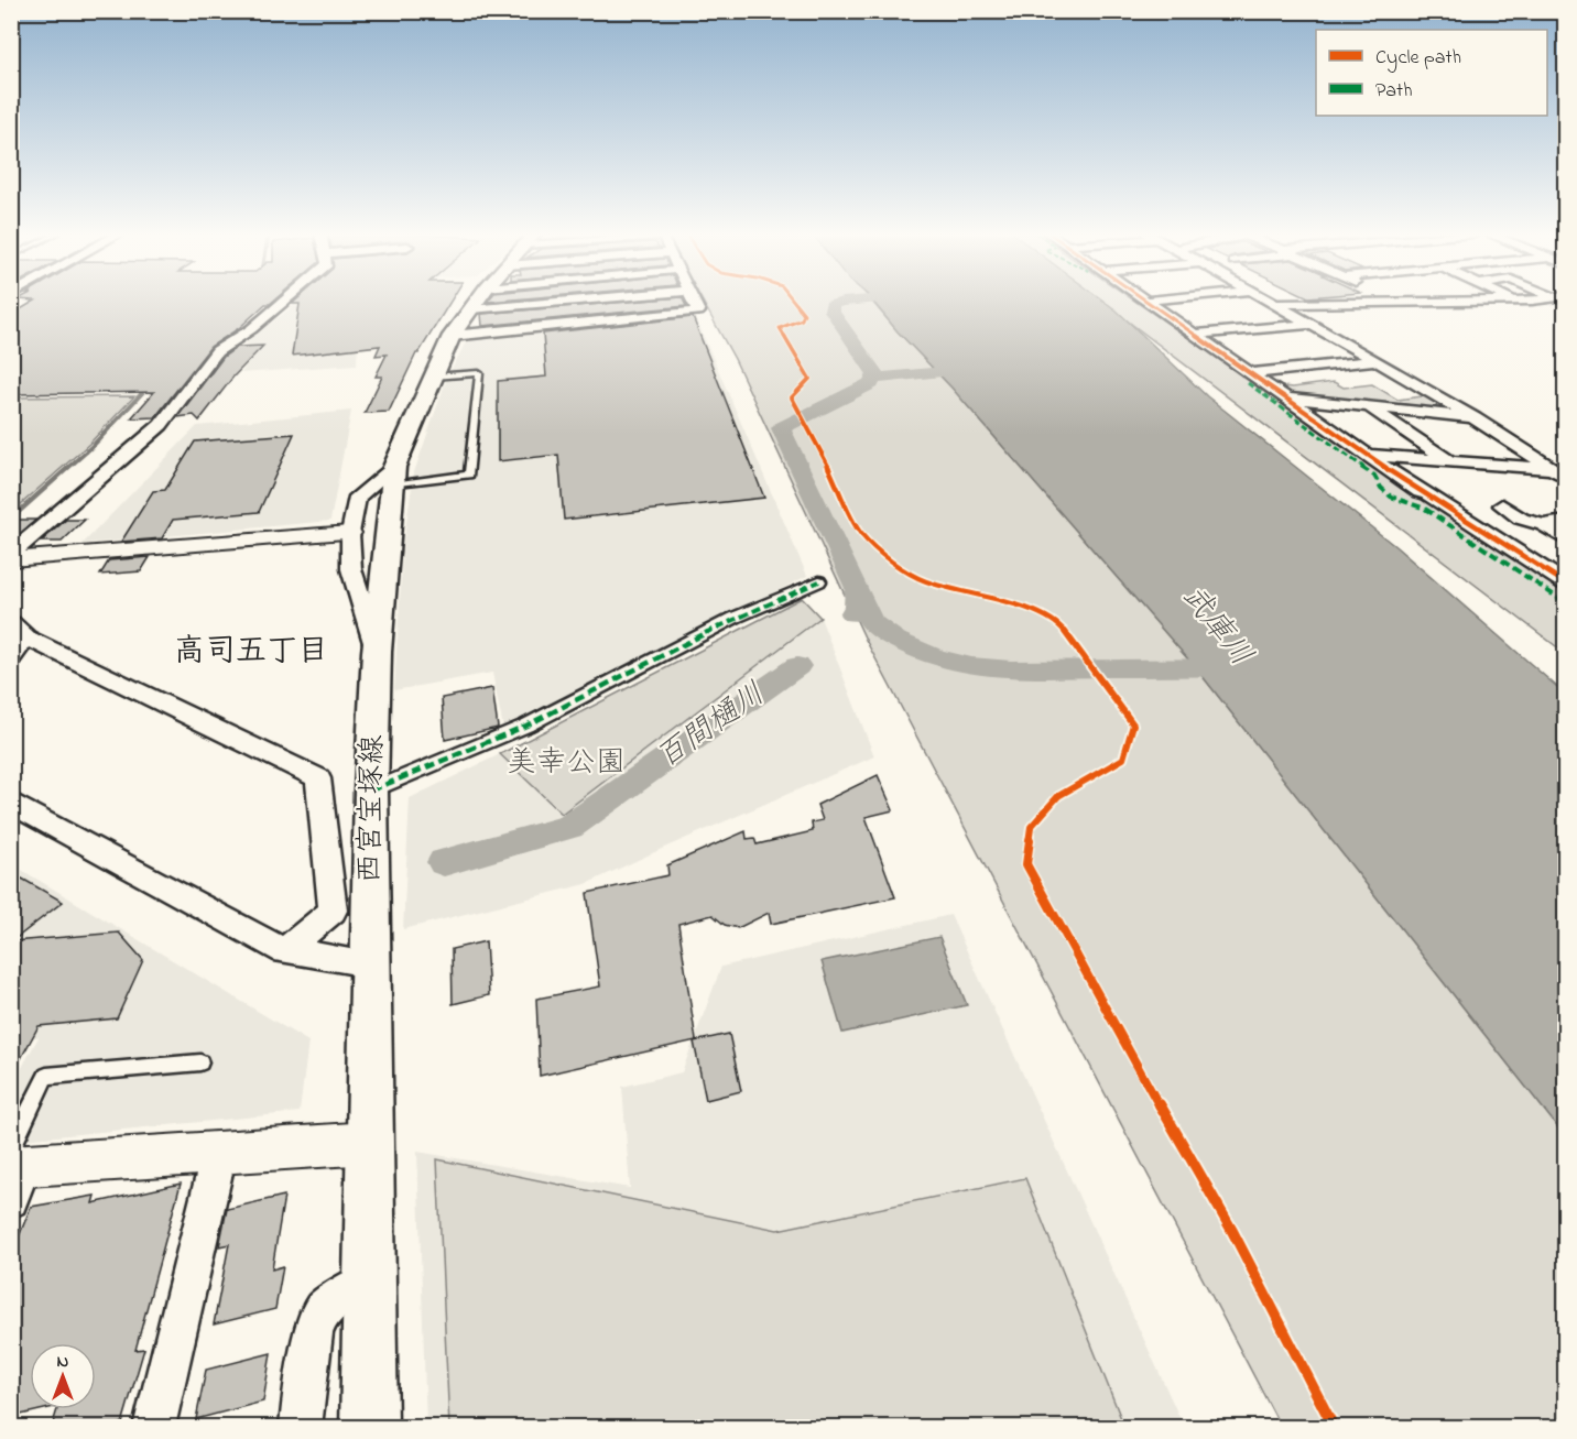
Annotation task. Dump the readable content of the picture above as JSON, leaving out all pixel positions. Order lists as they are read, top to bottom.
{
  "streets": {
    "main road": ["西宮宝塚線"]
  },
  "districts": ["高司五丁目"],
  "water": ["武庫川", "百間樋川"],
  "parks": ["美幸公園"],
  "legend": ["Cycle path", "Path"],
  "north": "top"
}
